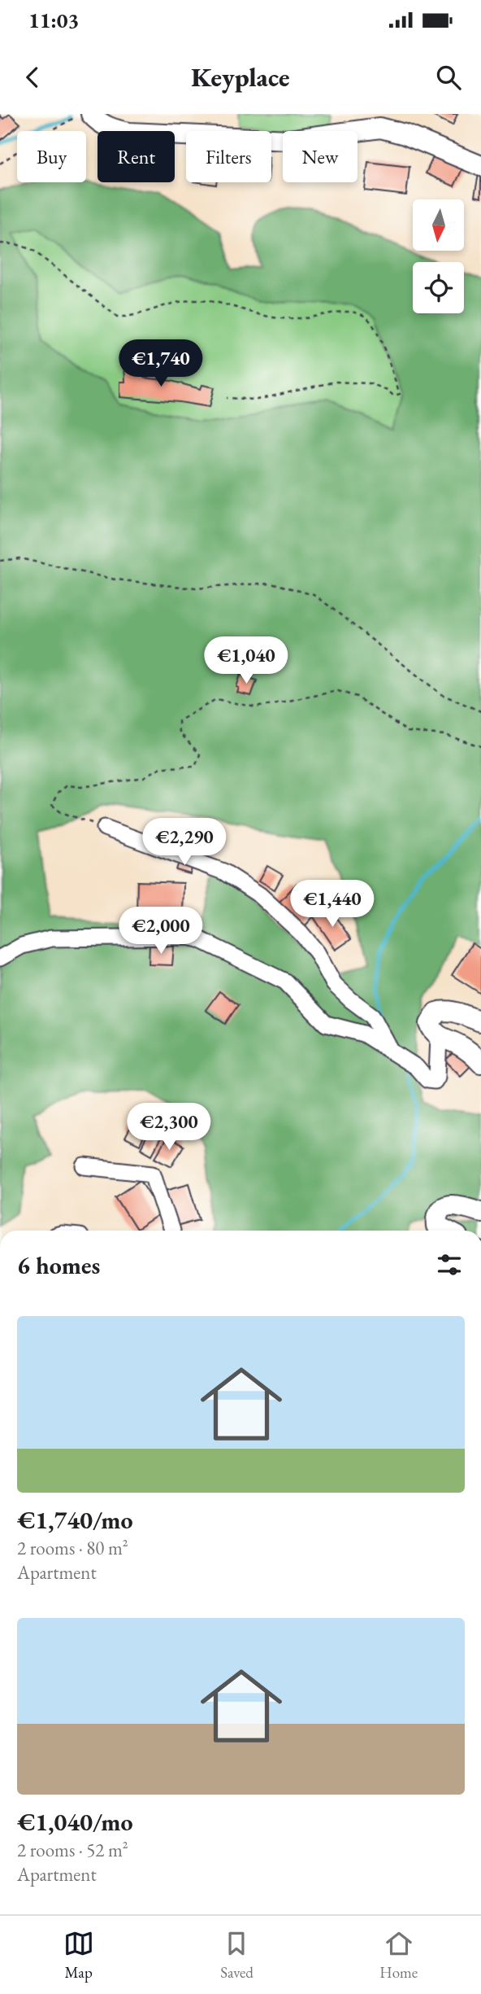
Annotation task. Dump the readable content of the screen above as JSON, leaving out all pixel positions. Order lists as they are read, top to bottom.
{
  "north": "bottom",
  "page": {
    "status": "11:03",
    "header": "Keyplace",
    "chip": [
      "Buy",
      "Rent",
      "Filters",
      "New"
    ],
    "price": [
      "€1,740",
      "€1,040",
      "€2,290",
      "€1,440",
      "€2,000",
      "€2,300"
    ],
    "heading": "6 homes",
    "list": [
      {
        "name": "€1,740/mo",
        "note": "2 rooms · 80 m² · Apartment"
      },
      {
        "name": "€1,040/mo",
        "note": "2 rooms · 52 m² · Apartment"
      }
    ],
    "tabs": ["Map", "Saved", "Home"]
  }
}
